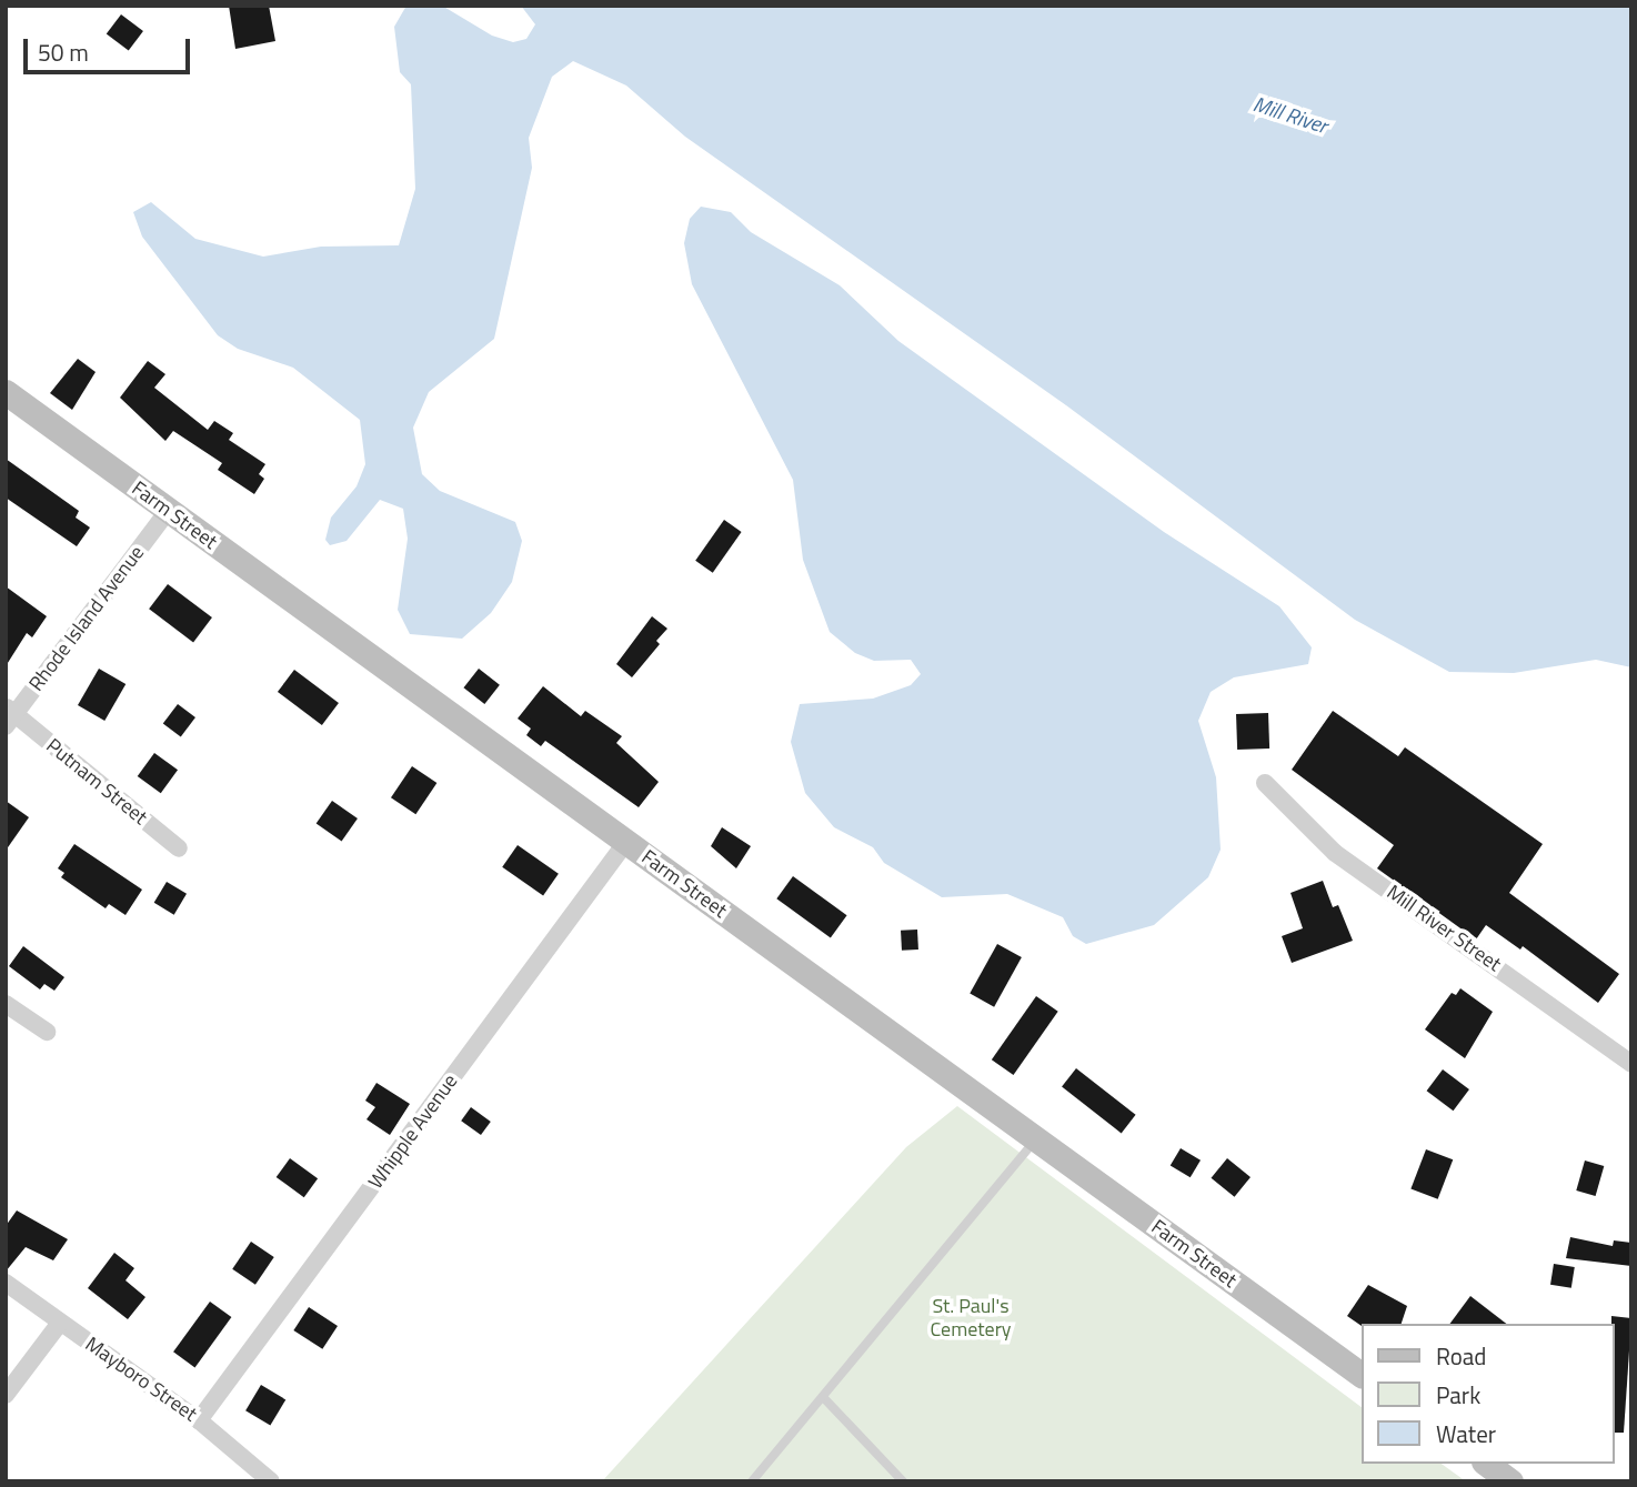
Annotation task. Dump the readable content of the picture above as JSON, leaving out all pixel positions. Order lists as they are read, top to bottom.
{
  "streets": {
    "street": [
      "Farm Street",
      "Rhode Island Avenue",
      "Putnam Street",
      "Mill River Street",
      "Whipple Avenue",
      "Mayboro Street"
    ]
  },
  "crossings": [
    ["Farm Street", "Rhode Island Avenue"],
    ["Farm Street", "Whipple Avenue"],
    ["Rhode Island Avenue", "Putnam Street"],
    ["Whipple Avenue", "Mayboro Street"]
  ],
  "water": ["Mill River"],
  "parks": ["St. Paul's Cemetery"],
  "legend": ["Road", "Park", "Water"],
  "scale_bar": "50 m"
}
